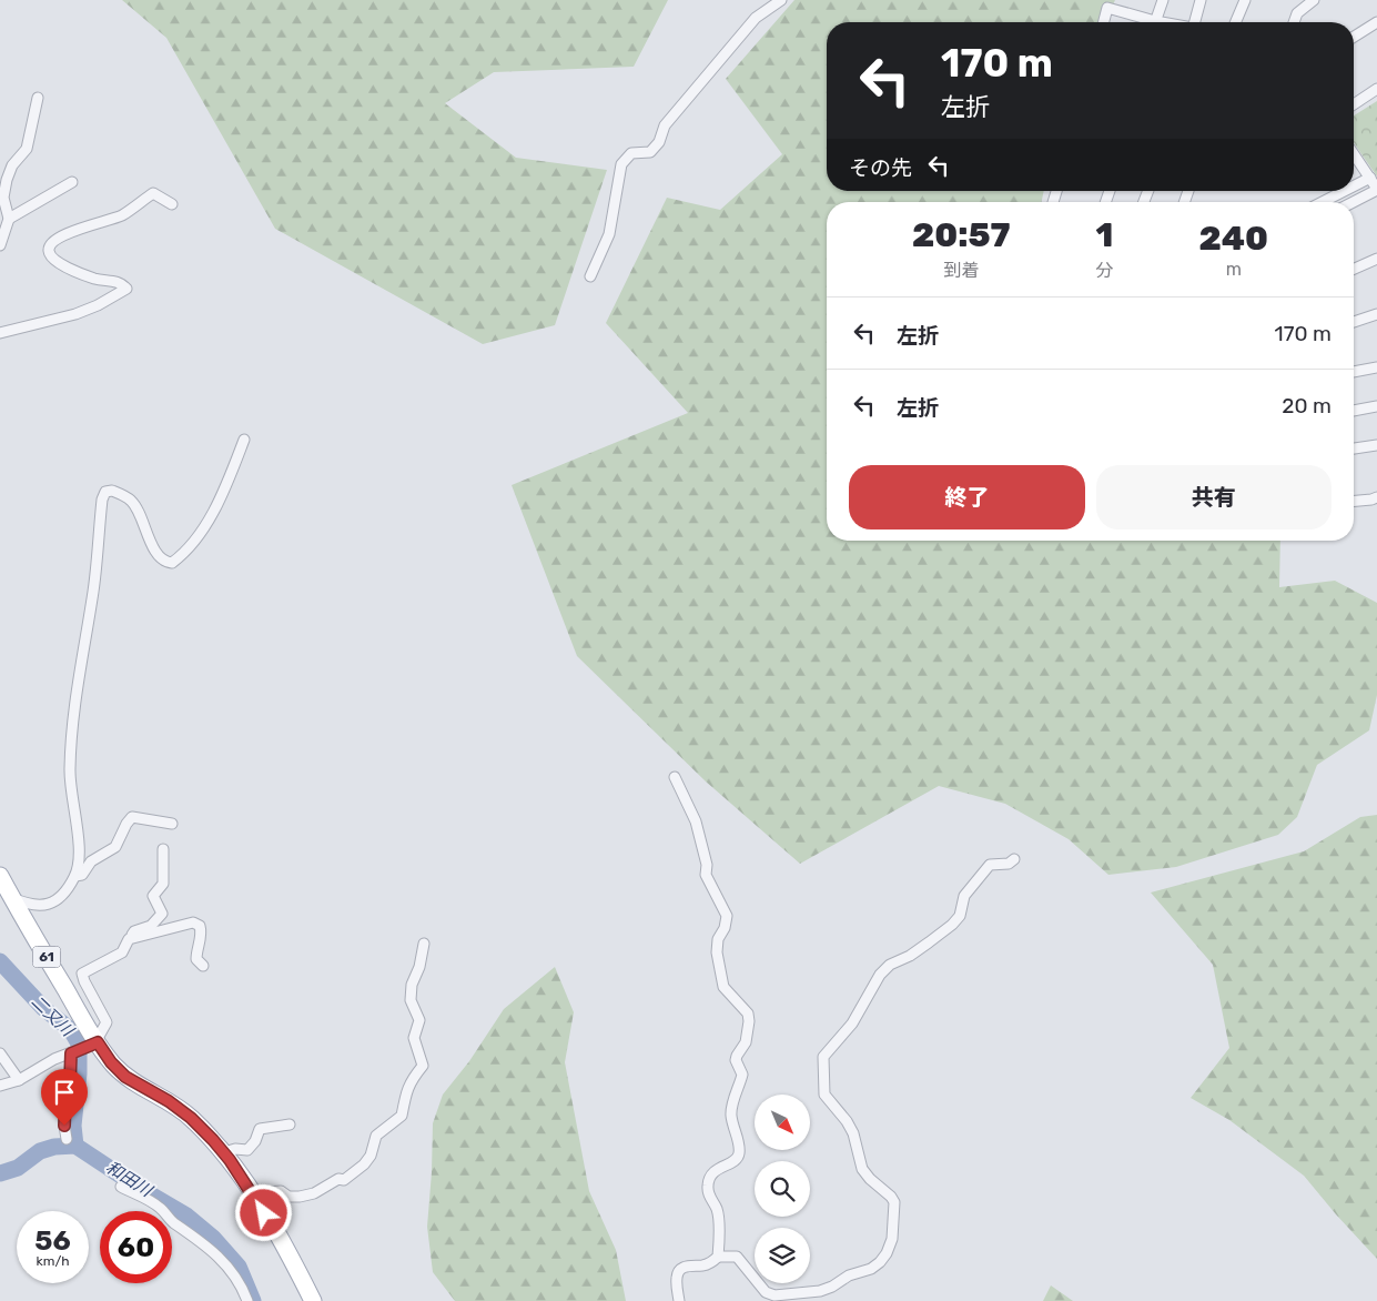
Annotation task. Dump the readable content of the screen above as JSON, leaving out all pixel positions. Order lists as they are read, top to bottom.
{
  "streets": {
    "main road": ["61"]
  },
  "water": ["二又川", "和田川"],
  "north": "bottom right",
  "page": {
    "turn": ["170 m", "左折"],
    "then": "その先",
    "eta": [
      "20:57",
      "到着",
      "1",
      "分",
      "240",
      "m"
    ],
    "list": [
      {
        "name": "左折",
        "value": "170 m"
      },
      {
        "name": "左折",
        "value": "20 m"
      }
    ],
    "buttons": ["終了", "共有"],
    "speed": "56 km/h",
    "limit": "60"
  }
}
